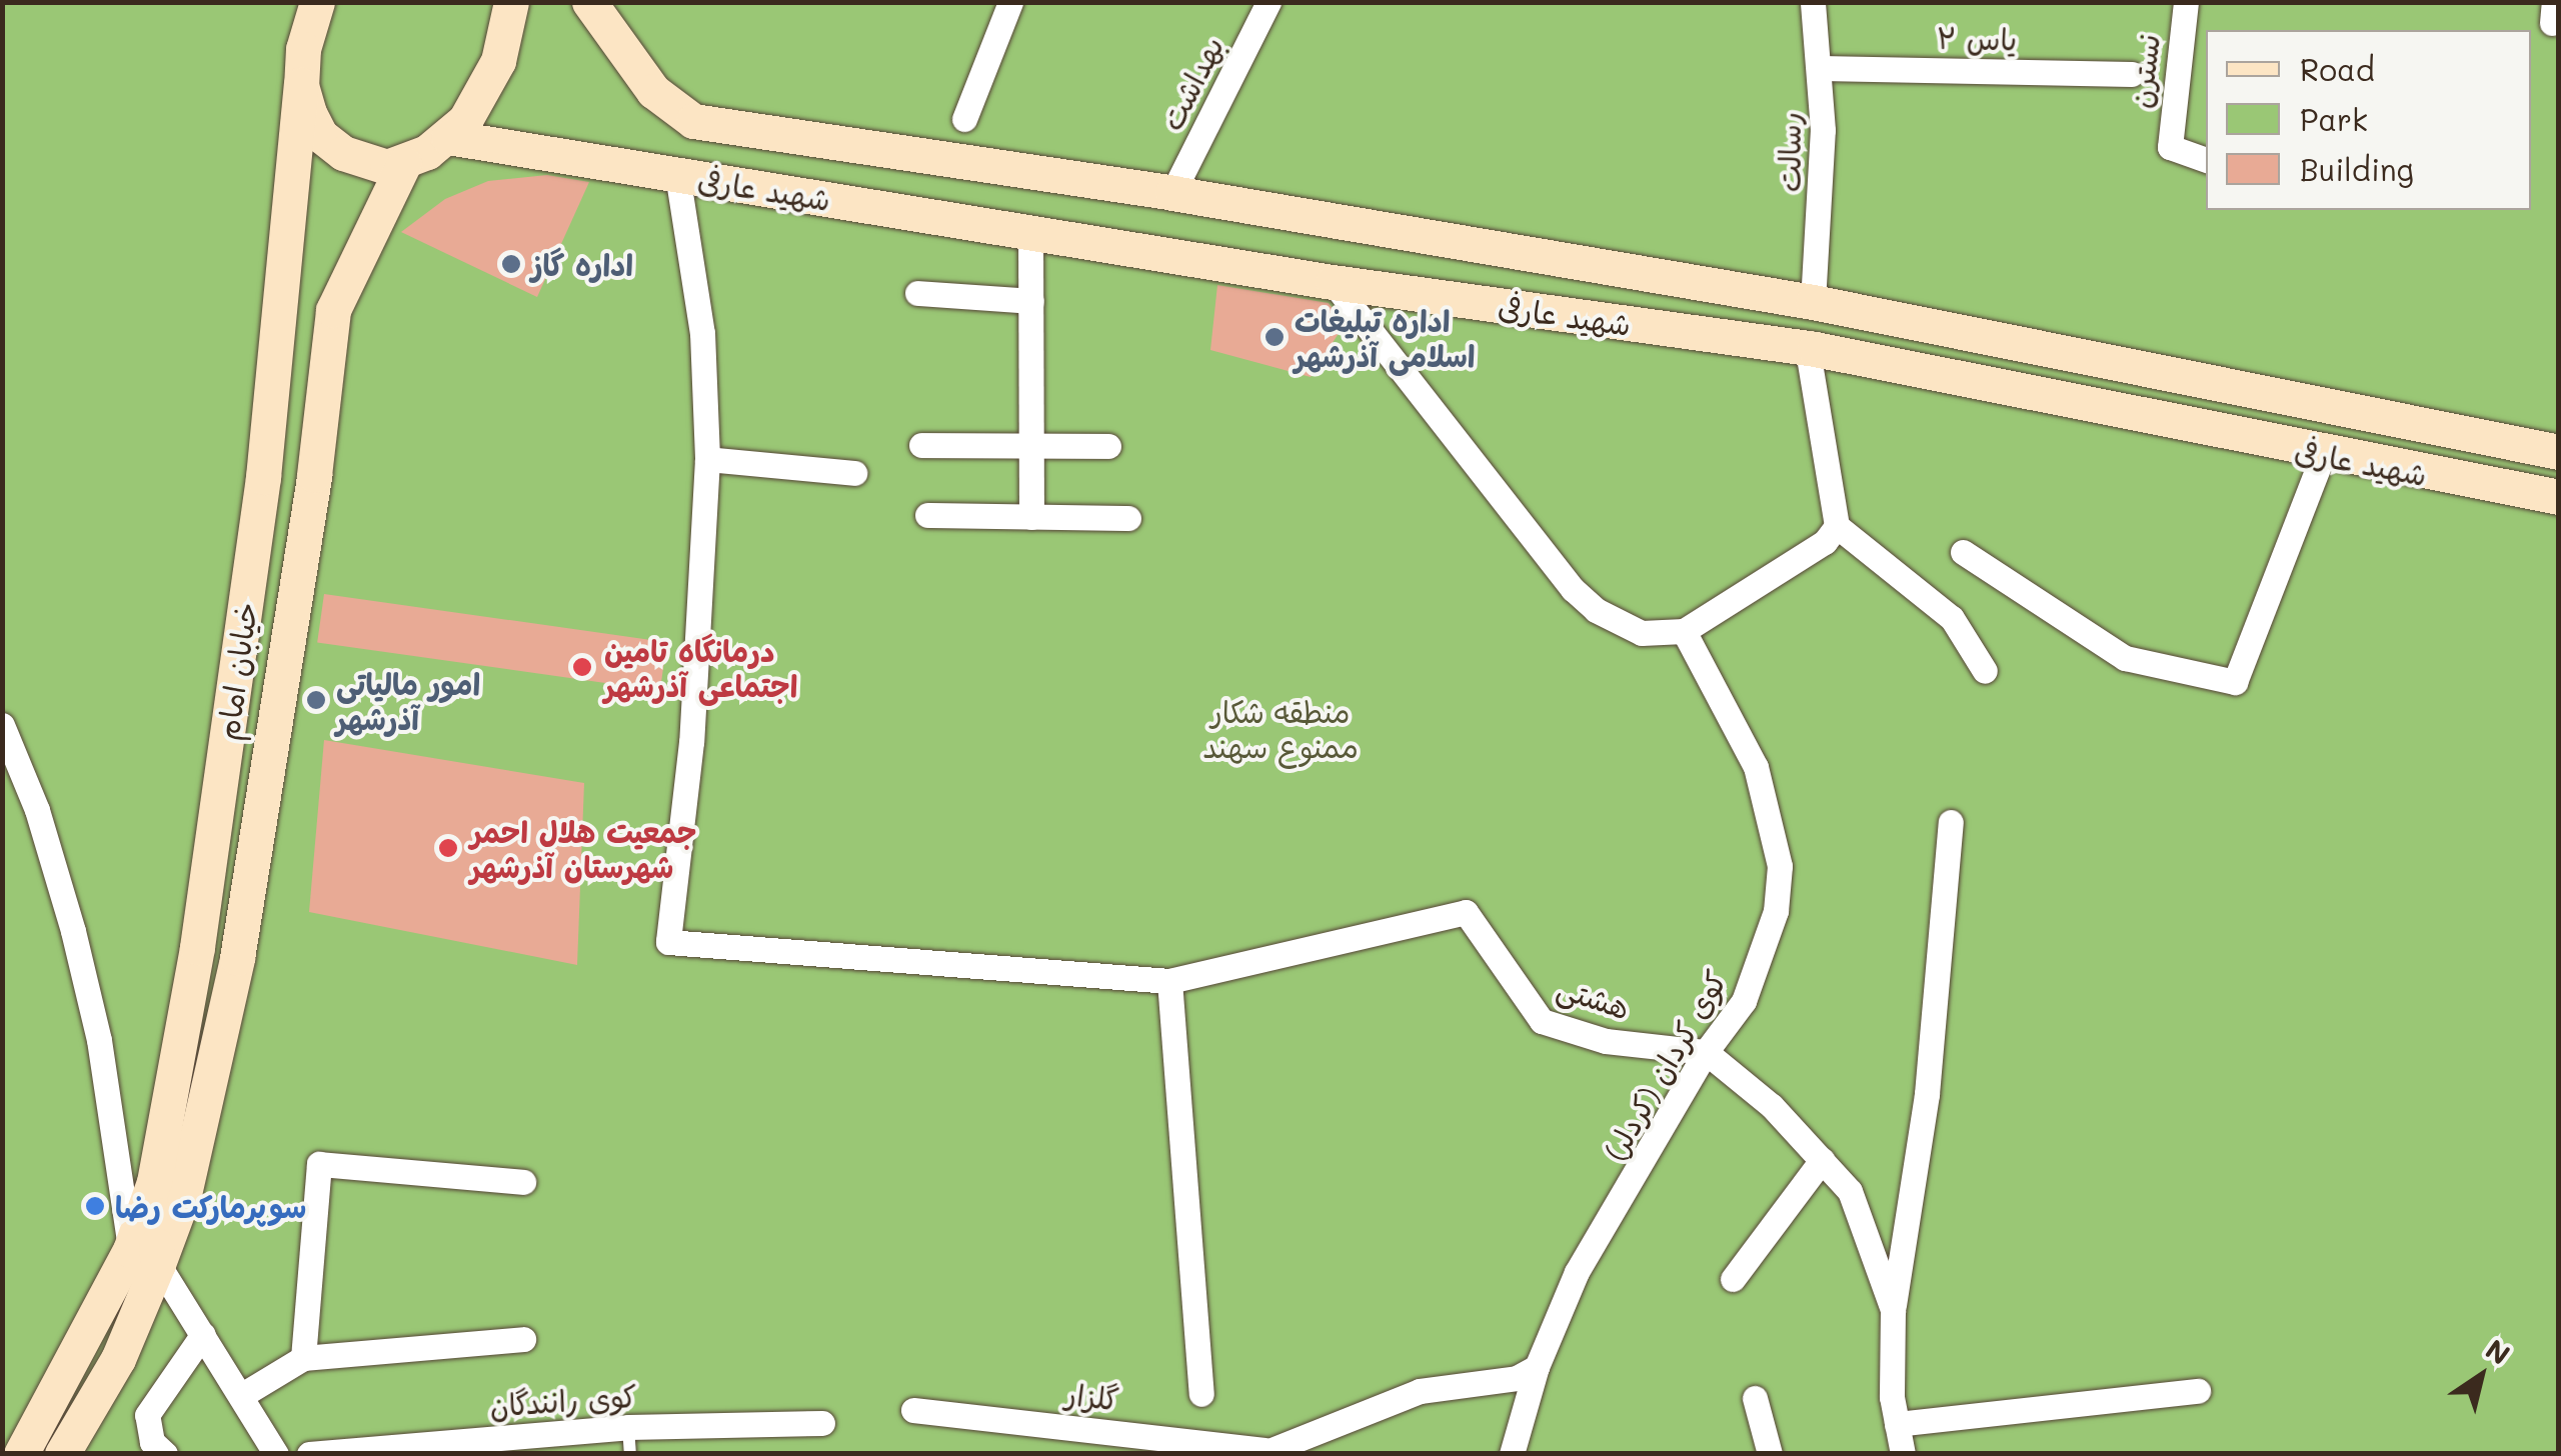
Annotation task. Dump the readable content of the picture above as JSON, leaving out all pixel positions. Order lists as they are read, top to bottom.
{
  "streets": {
    "street": [
      "یاس ۲",
      "نسترن",
      "بهداشت",
      "رسالت",
      "شهید عارفی",
      "خیابان امام",
      "هشتی",
      "کوی کردان (کردلر)",
      "گلزار",
      "کوی رانندگان"
    ]
  },
  "crossings": [
    ["یاس ۲", "رسالت"],
    ["بهداشت", "شهید عارفی"],
    ["رسالت", "شهید عارفی"],
    ["هشتی", "کوی کردان (کردلر)"]
  ],
  "parks": ["منطقه شکار ممنوع سهند"],
  "places": [
    "اداره گاز",
    "اداره تبلیغات اسلامی آذرشهر",
    "درمانگاه تامین اجتماعی آذرشهر",
    "امور مالیاتی آذرشهر",
    "جمعیت هلال احمر شهرستان آذرشهر",
    "سوپرمارکت رضا"
  ],
  "legend": ["Road", "Park", "Building"],
  "north": "top right"
}
